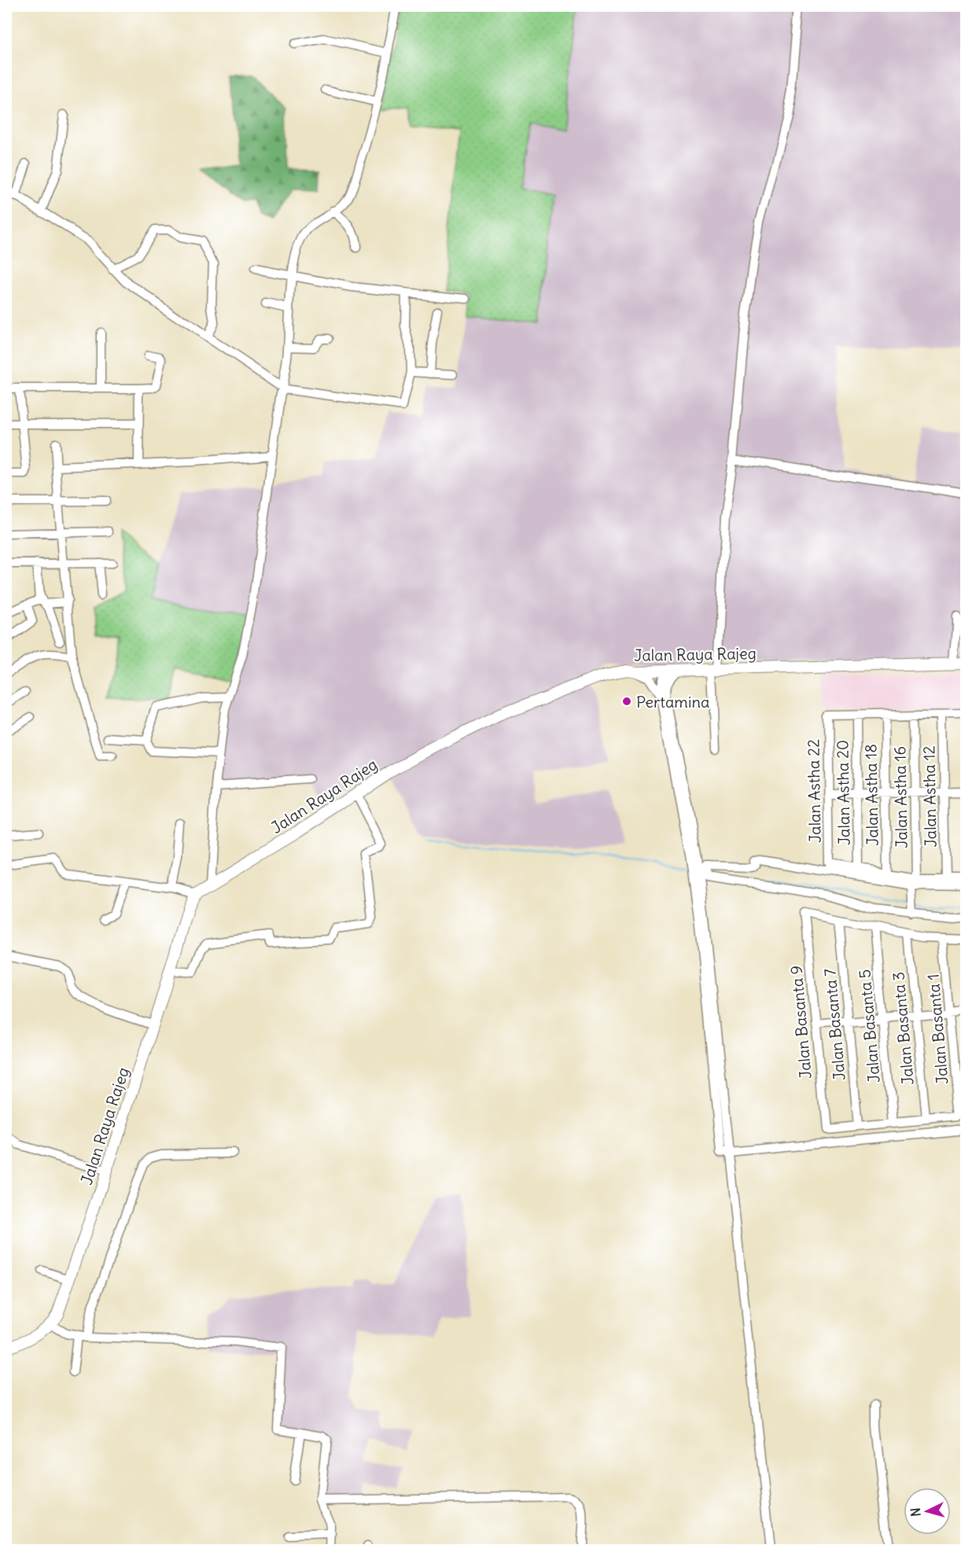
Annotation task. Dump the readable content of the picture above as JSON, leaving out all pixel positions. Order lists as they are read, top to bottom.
{
  "streets": {
    "main road": ["Jalan Raya Rajeg"],
    "street": [
      "Jalan Astha 22",
      "Jalan Astha 20",
      "Jalan Astha 18",
      "Jalan Astha 12",
      "Jalan Astha 16",
      "Jalan Basanta 9",
      "Jalan Basanta 7",
      "Jalan Basanta 5",
      "Jalan Basanta 3",
      "Jalan Basanta 1"
    ]
  },
  "crossings": [
    ["Jalan Astha 22", "Jalan Astha 20"],
    ["Jalan Basanta 9", "Jalan Basanta 7"],
    ["Jalan Basanta 3", "Jalan Basanta 1"]
  ],
  "places": ["Pertamina"],
  "north": "left"
}
